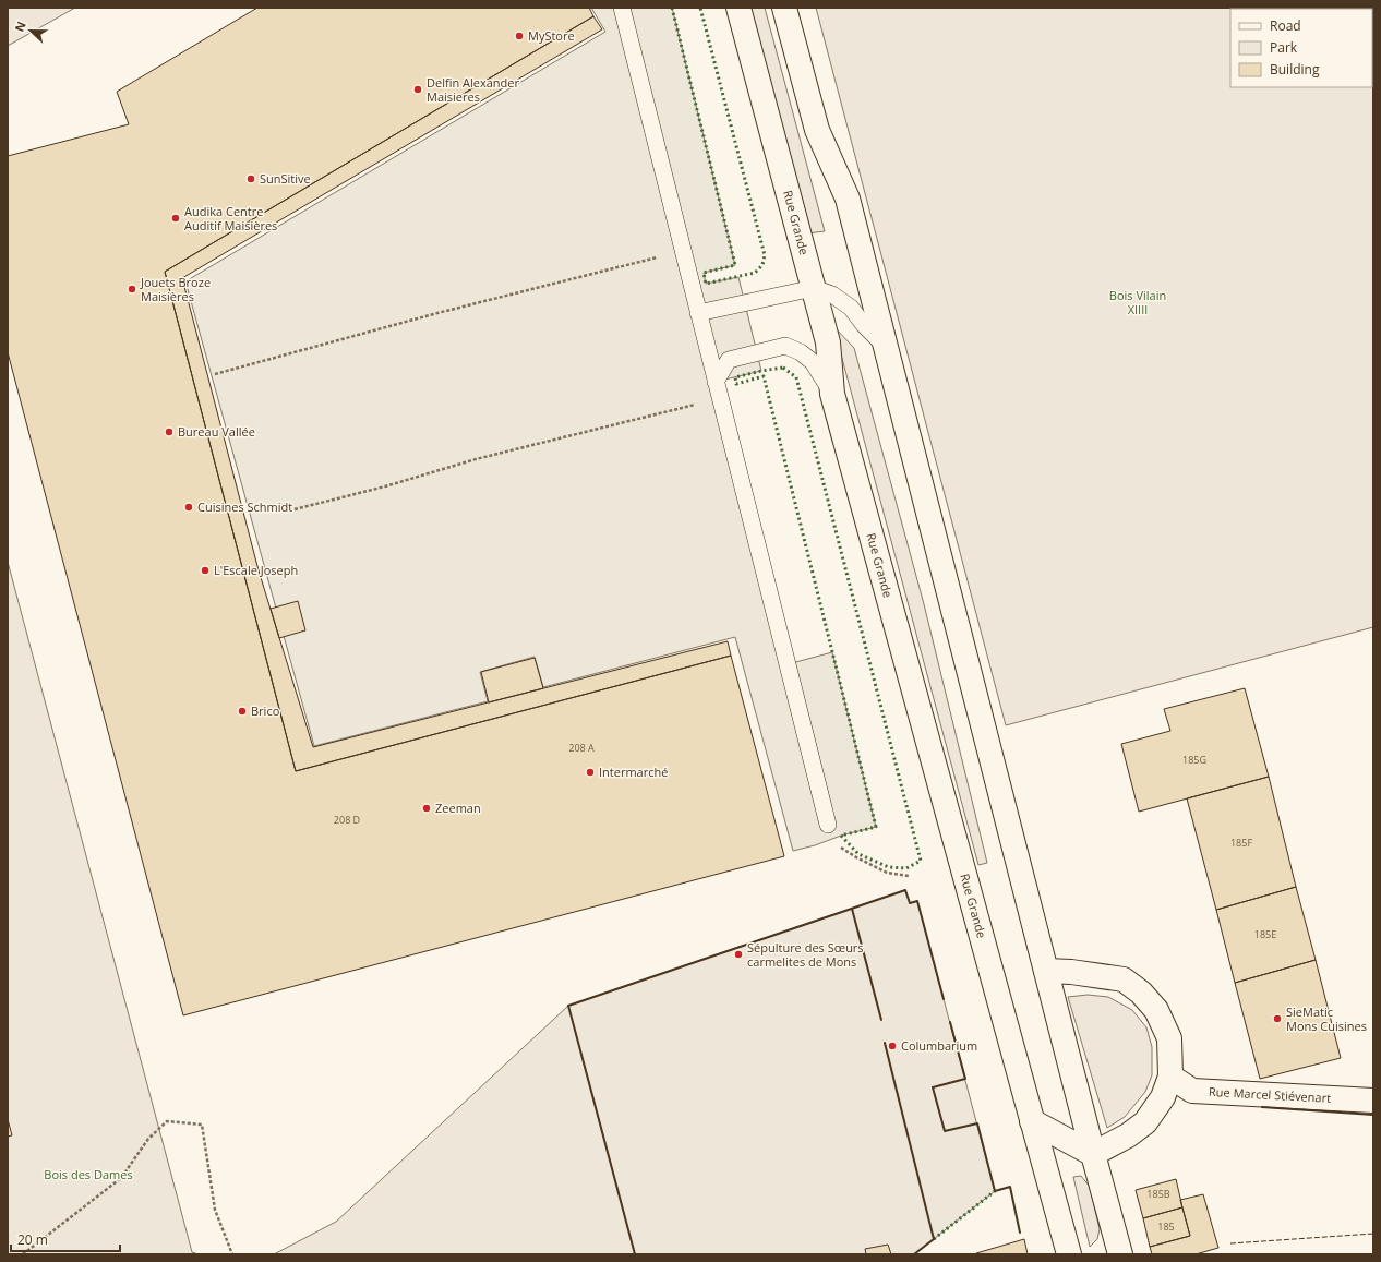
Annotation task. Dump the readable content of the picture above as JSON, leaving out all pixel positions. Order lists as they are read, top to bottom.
{
  "streets": {
    "main road": ["Rue Grande", "Rue Marcel Stiévenart"]
  },
  "parks": ["Bois Vilain XIIII", "Bois des Dames"],
  "places": [
    "MyStore",
    "Delfin Alexander Maisieres",
    "SunSitive",
    "Audika Centre Auditif Maisières",
    "Jouets Broze Maisières",
    "Bureau Vallée",
    "Cuisines Schmidt",
    "L'Escale Joseph",
    "Brico",
    "Intermarché",
    "Zeeman",
    "Sépulture des Sœurs carmelites de Mons",
    "SieMatic Mons Cuisines",
    "Columbarium"
  ],
  "house_numbers": [
    "208 A",
    "185G",
    "208 D",
    "185F",
    "185E",
    "185B",
    "185"
  ],
  "legend": ["Road", "Park", "Building"],
  "scale_bar": "20 m",
  "north": "left"
}
